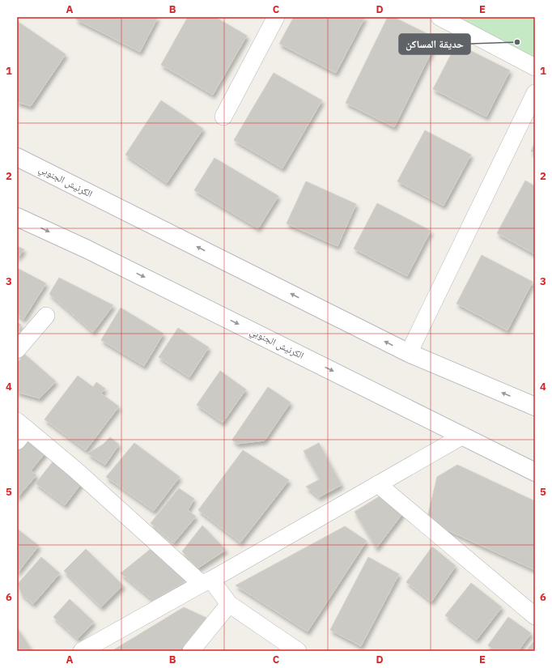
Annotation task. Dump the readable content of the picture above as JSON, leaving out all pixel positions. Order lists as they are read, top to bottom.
{
  "streets": {
    "main road": ["الكرنيش الجنوبي"]
  },
  "places": ["حديقة المساكن"],
  "grid": {
    "columns": [
      "A",
      "B",
      "C",
      "D",
      "E"
    ],
    "rows": [
      "1",
      "2",
      "3",
      "4",
      "5",
      "6"
    ]
  }
}
